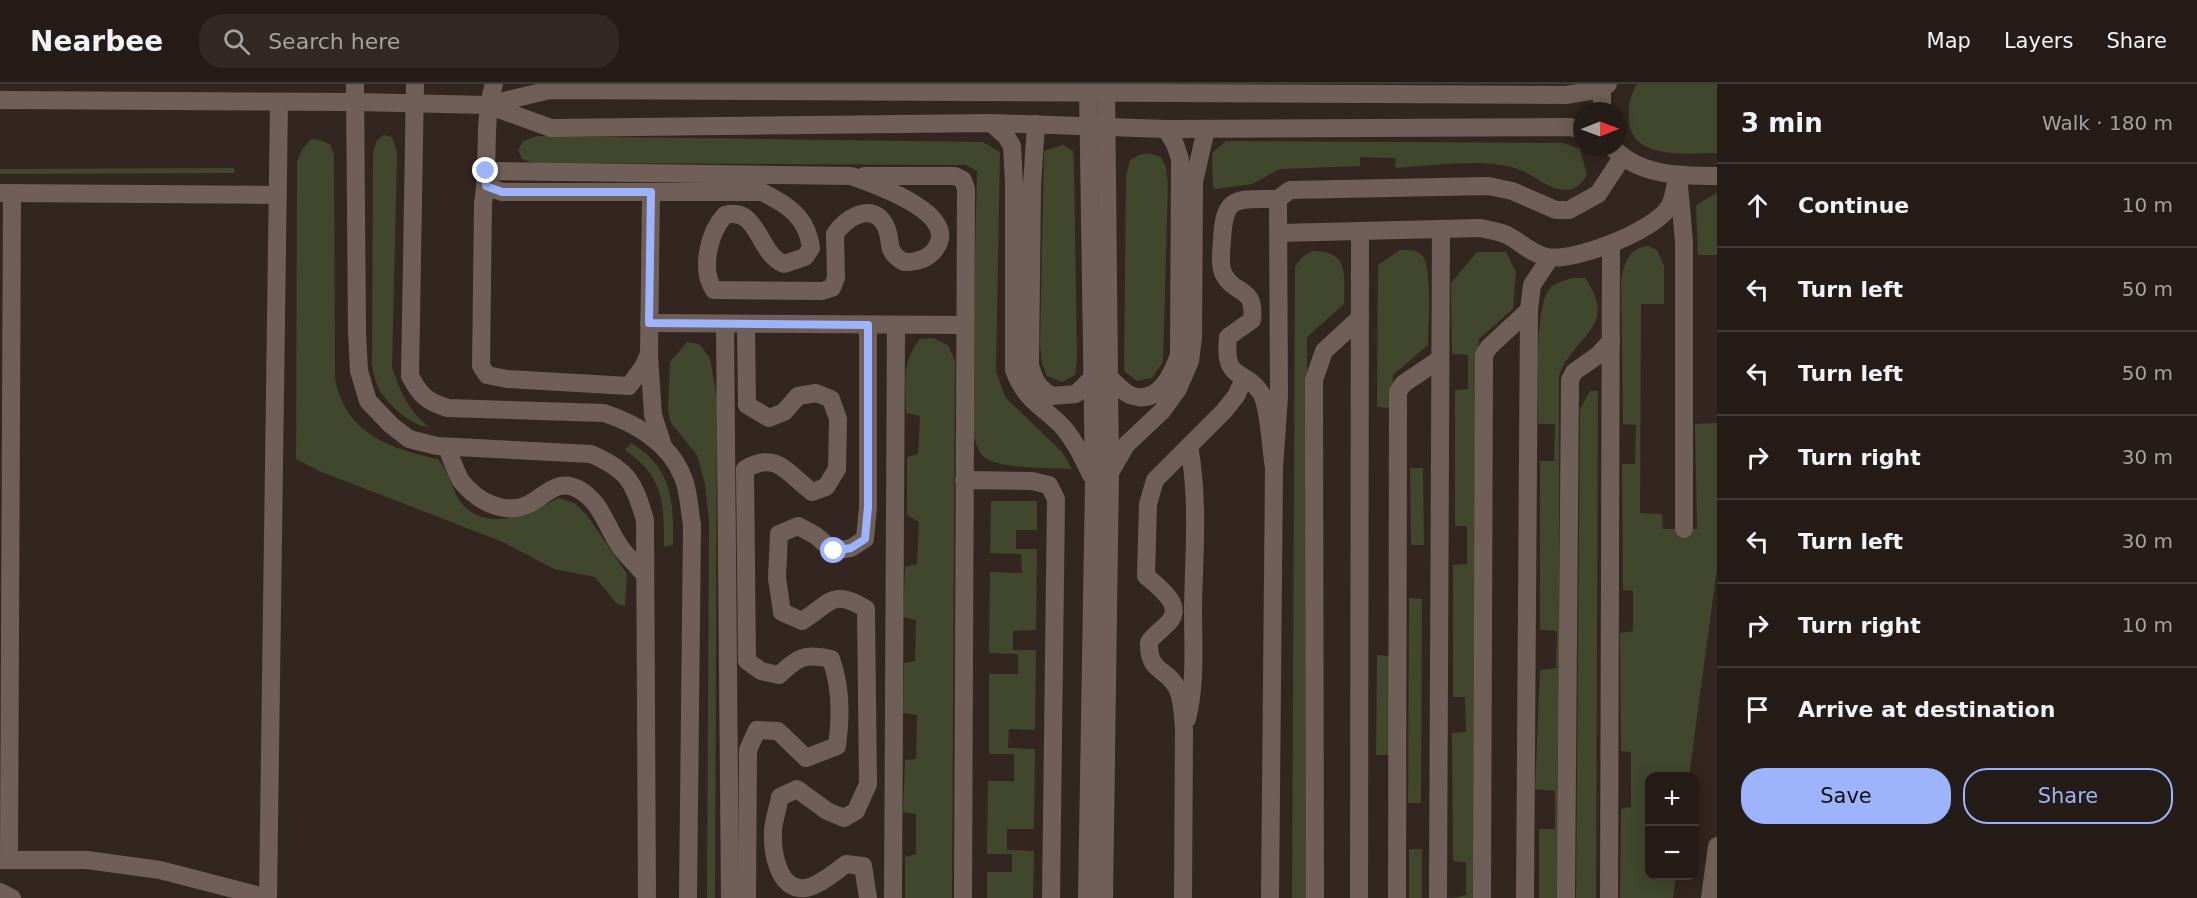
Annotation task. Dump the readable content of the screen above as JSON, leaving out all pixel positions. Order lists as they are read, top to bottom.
{
  "north": "right",
  "page": {
    "header": "Nearbee",
    "search": "Search here",
    "nav": ["Map", "Layers", "Share"],
    "heading": ["3 min", "Walk · 180 m"],
    "list": [
      ["Continue", "10 m"],
      ["Turn left", "50 m"],
      ["Turn left", "50 m"],
      ["Turn right", "30 m"],
      ["Turn left", "30 m"],
      ["Turn right", "10 m"],
      "Arrive at destination"
    ],
    "buttons": ["Save", "Share"],
    "map_buttons": ["+", "−"]
  }
}
